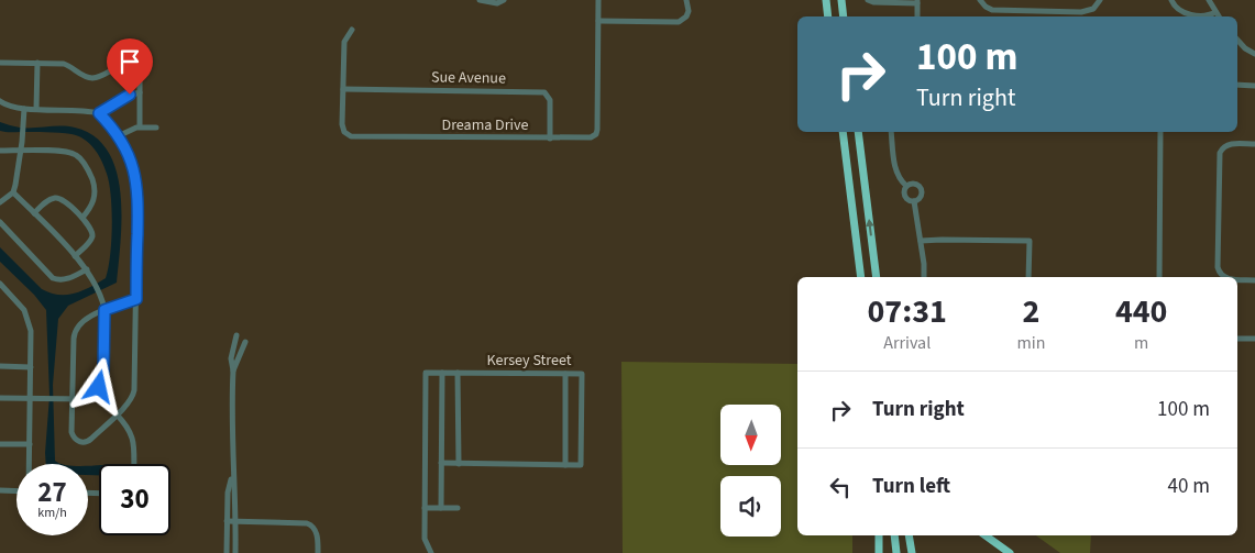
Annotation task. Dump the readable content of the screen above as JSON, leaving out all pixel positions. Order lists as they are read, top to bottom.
{
  "streets": {
    "street": ["Sue Avenue", "Dreama Drive", "Kersey Street"]
  },
  "crossings": [
    ["Sue Avenue", "Dreama Drive"]
  ],
  "north": "bottom",
  "page": {
    "turn": ["100 m", "Turn right"],
    "eta": [
      "07:31",
      "Arrival",
      "2",
      "min",
      "440",
      "m"
    ],
    "list": [
      {
        "name": "Turn right",
        "value": "100 m"
      },
      {
        "name": "Turn left",
        "value": "40 m"
      }
    ],
    "speed": "27 km/h",
    "limit": "30"
  }
}
